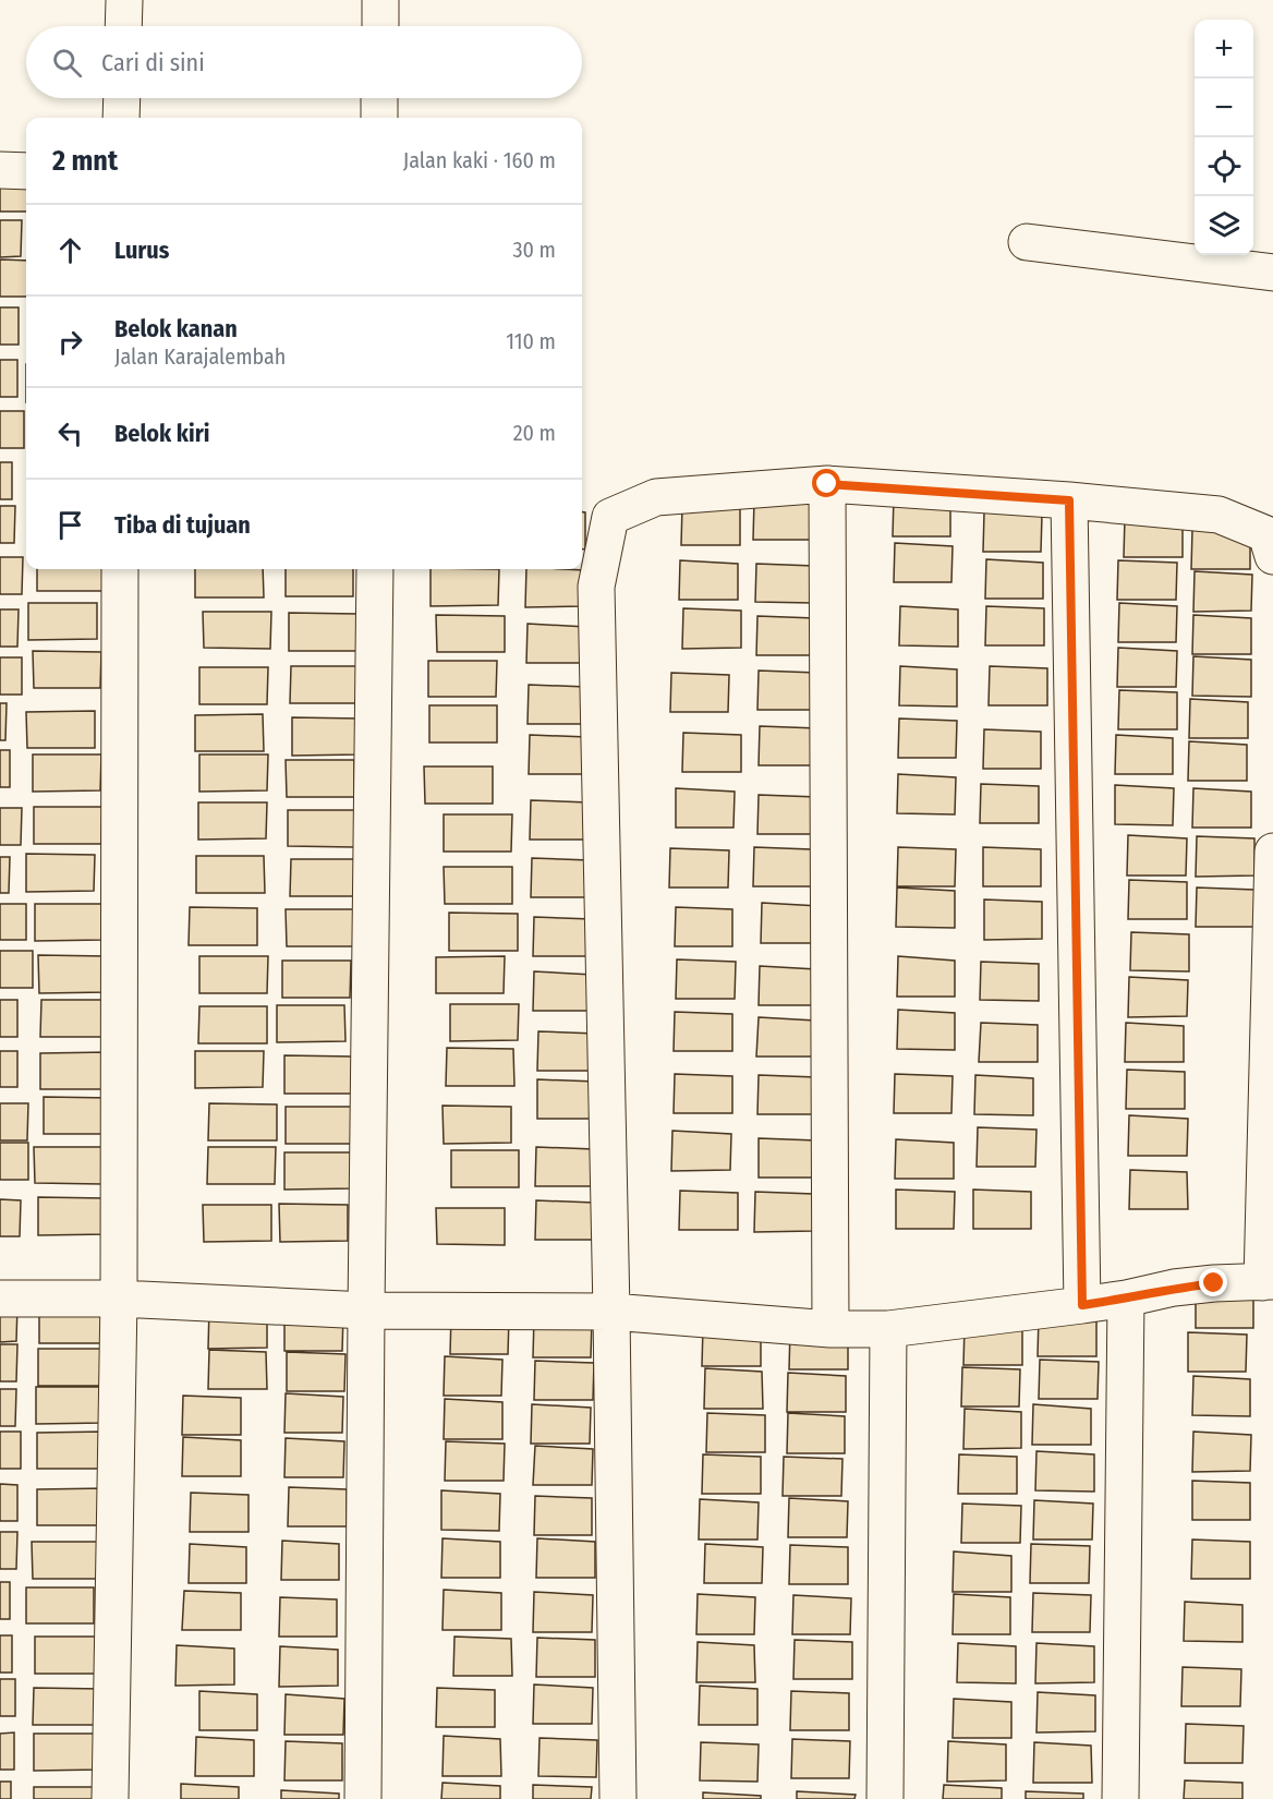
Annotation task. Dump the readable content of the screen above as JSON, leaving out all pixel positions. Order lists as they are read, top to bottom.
{
  "page": {
    "map_buttons": ["+", "−"],
    "search": "Cari di sini",
    "heading": ["2 mnt", "Jalan kaki · 160 m"],
    "list": [
      ["Lurus", "30 m"],
      ["Belok kanan", "Jalan Karajalembah", "110 m"],
      ["Belok kiri", "20 m"],
      "Tiba di tujuan"
    ]
  }
}
